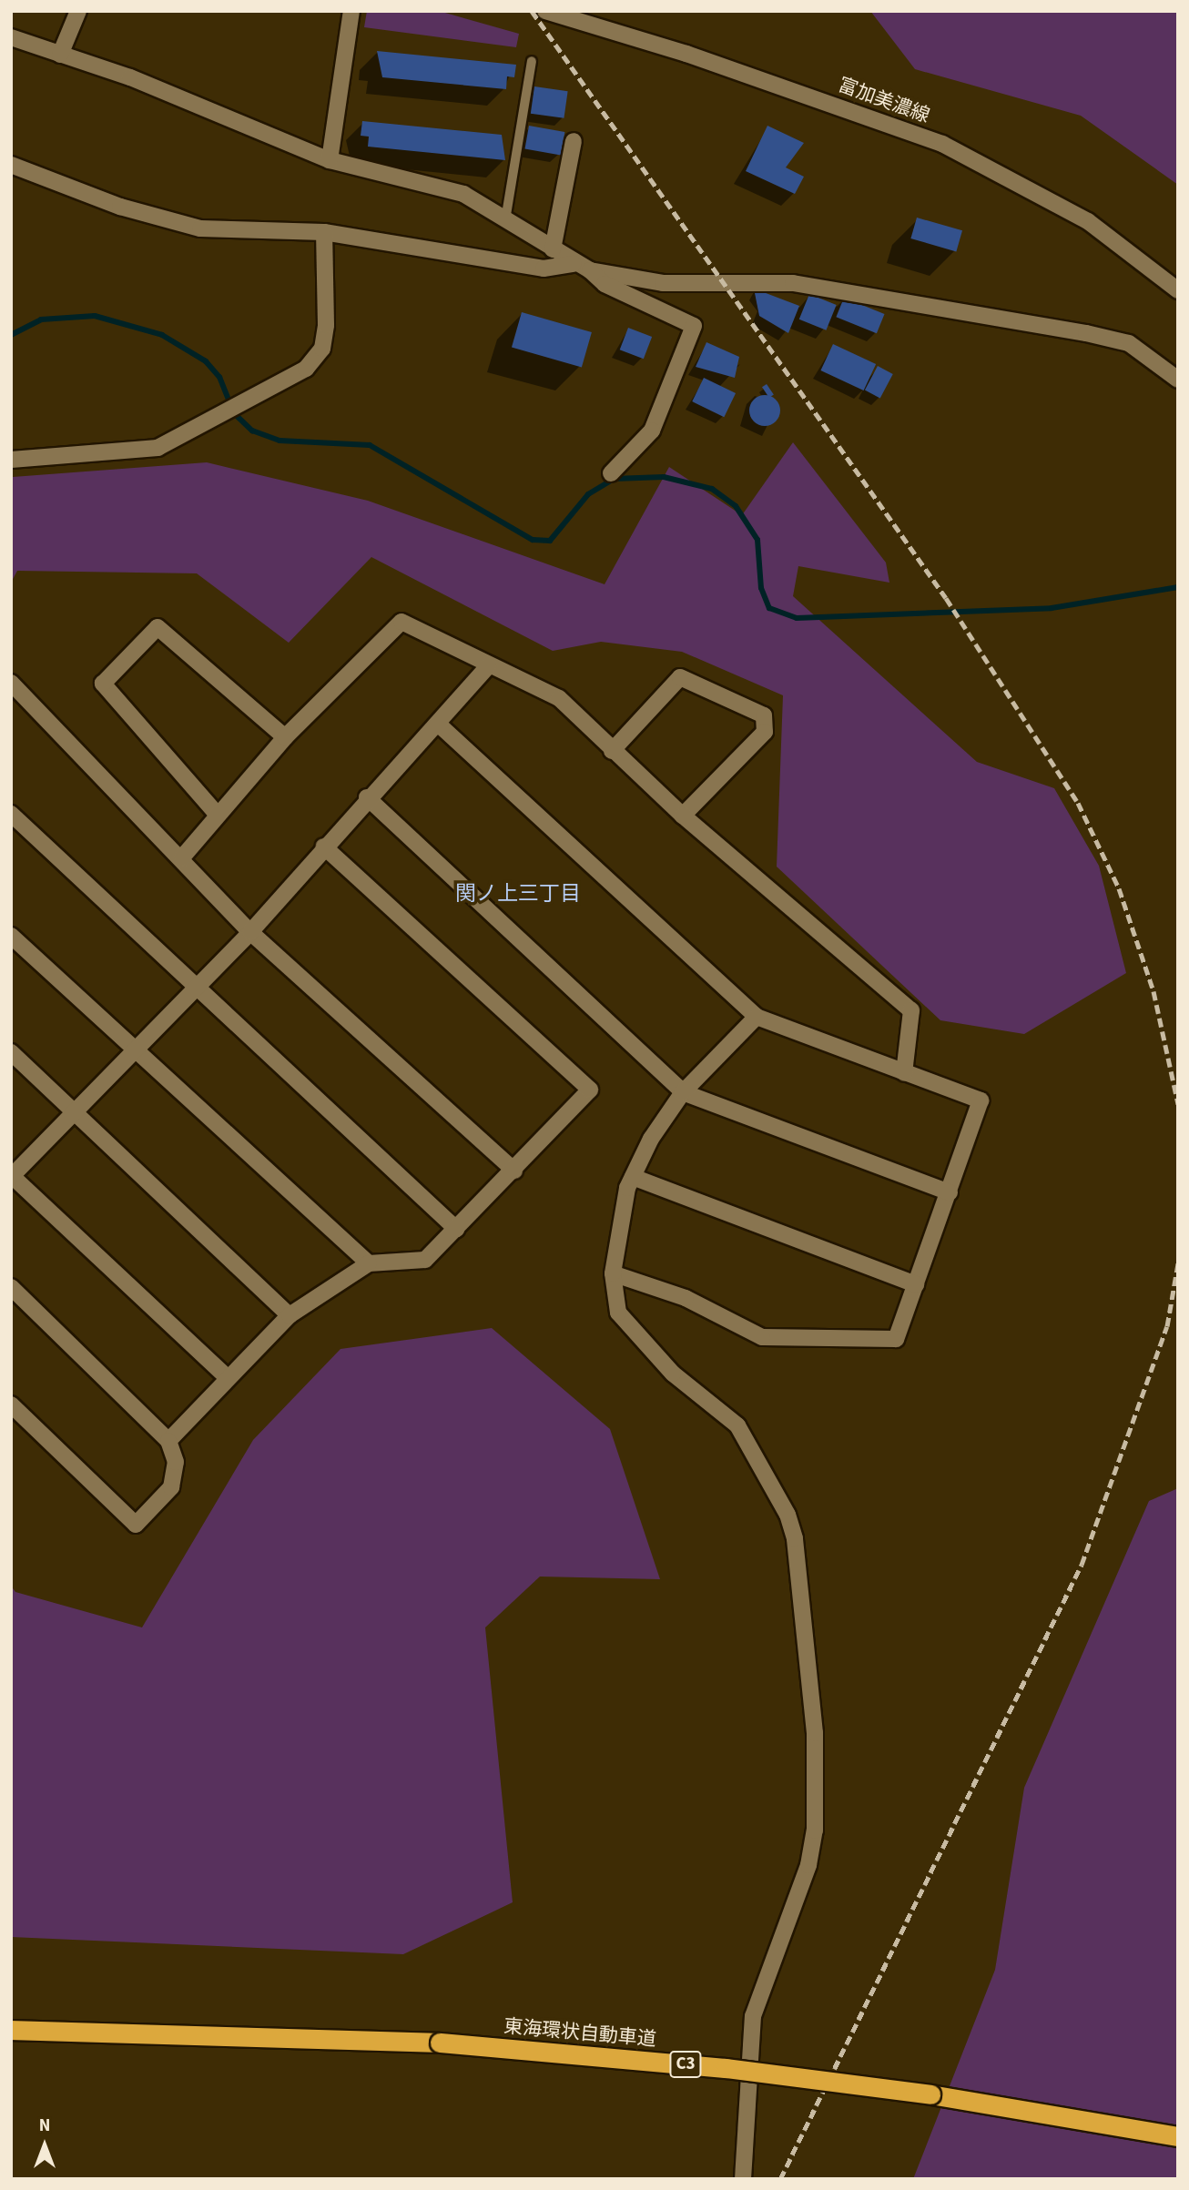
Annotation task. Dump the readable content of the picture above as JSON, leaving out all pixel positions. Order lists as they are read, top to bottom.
{
  "streets": {
    "highway": ["東海環状自動車道", "C3"],
    "street": ["富加美濃線"]
  },
  "districts": ["関ノ上三丁目"],
  "north": "top"
}
